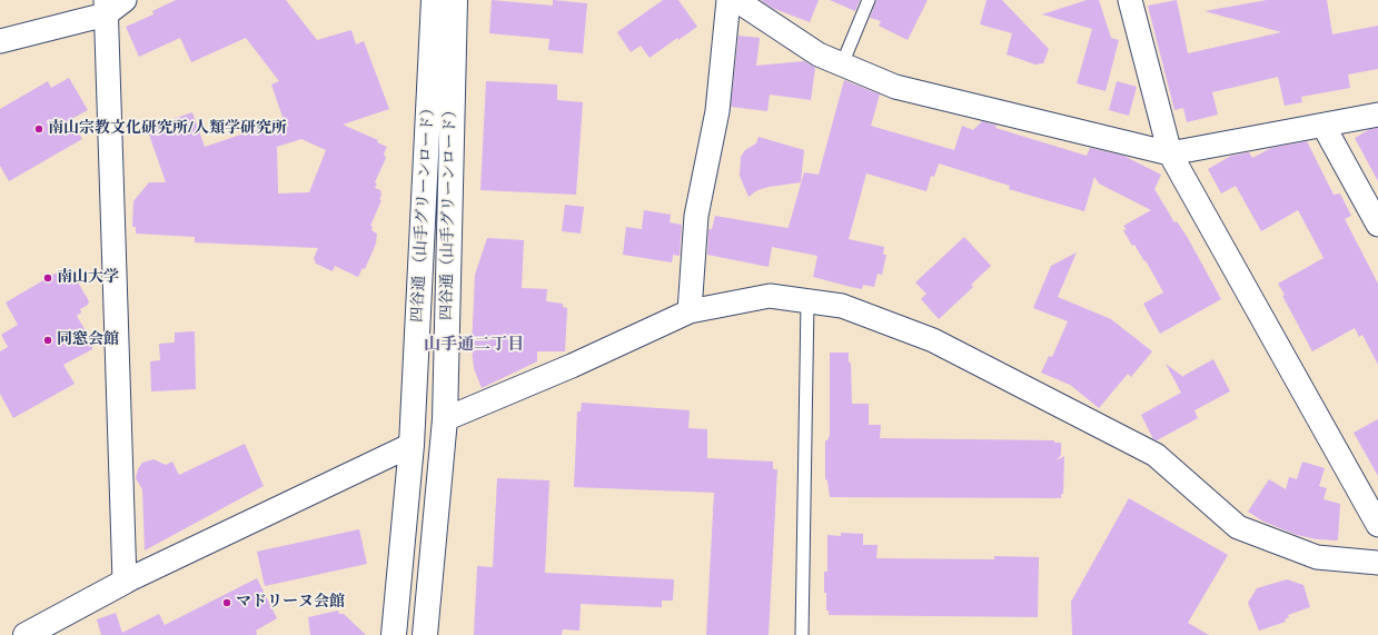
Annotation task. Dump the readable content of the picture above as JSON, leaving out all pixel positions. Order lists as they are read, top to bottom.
{
  "streets": {
    "street": ["四谷通 （山手グリーンロード）", "四谷通（山手グリーンロード）"]
  },
  "districts": ["山手通二丁目"],
  "places": [
    "南山宗教文化研究所/人類学研究所",
    "南山大学",
    "同窓会館",
    "マドリーヌ会館"
  ]
}
